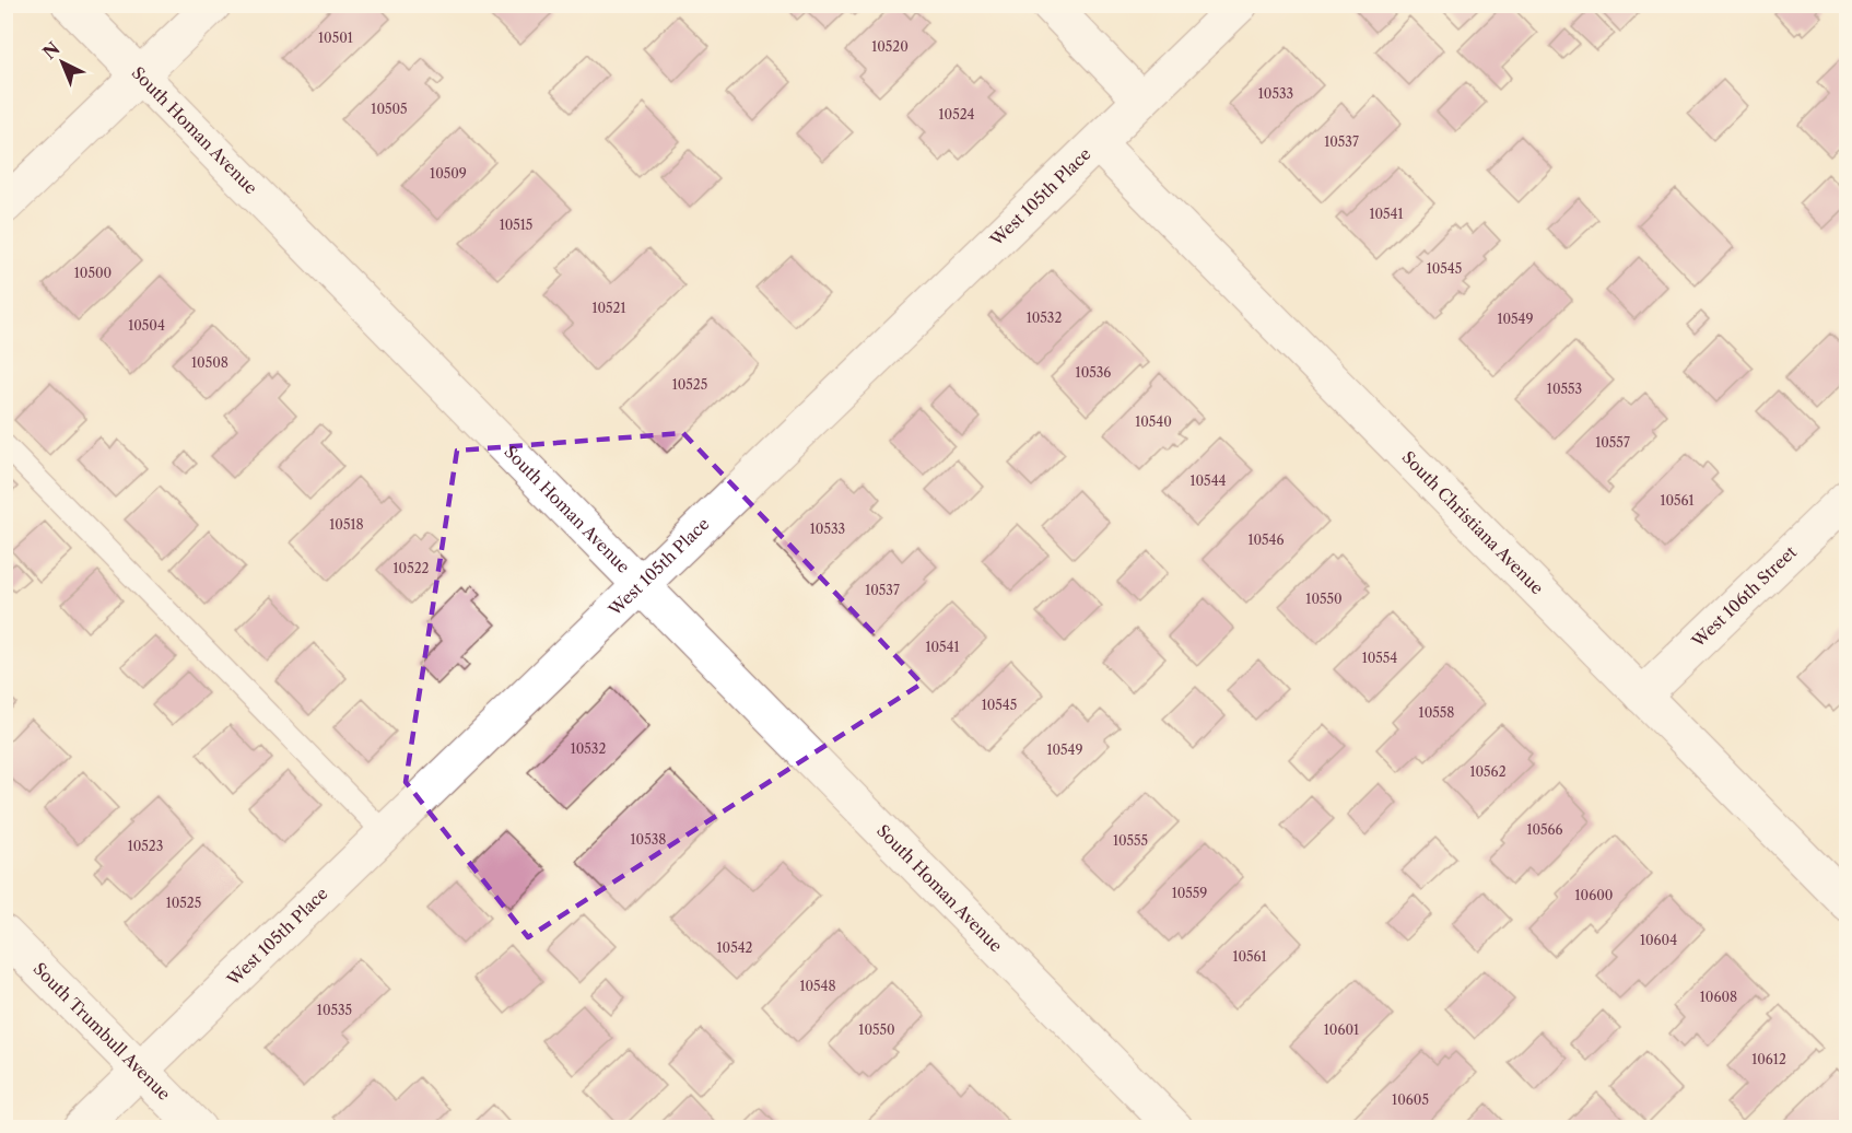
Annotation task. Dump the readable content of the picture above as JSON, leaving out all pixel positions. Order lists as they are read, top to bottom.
{
  "streets": {
    "street": [
      "South Homan Avenue",
      "West 105th Place",
      "South Christiana Avenue",
      "West 106th Street",
      "South Trumbull Avenue"
    ]
  },
  "crossings": [
    ["South Homan Avenue", "West 105th Place"],
    ["West 105th Place", "South Christiana Avenue"],
    ["West 105th Place", "South Trumbull Avenue"],
    ["South Christiana Avenue", "West 106th Street"]
  ],
  "house_numbers": [
    "10501",
    "10520",
    "10533",
    "10505",
    "10524",
    "10537",
    "10509",
    "10541",
    "10515",
    "10545",
    "10500",
    "10521",
    "10532",
    "10549",
    "10504",
    "10508",
    "10536",
    "10525",
    "10553",
    "10540",
    "10557",
    "10544",
    "10561",
    "10518",
    "10533",
    "10546",
    "10522",
    "10537",
    "10550",
    "10541",
    "10554",
    "10545",
    "10558",
    "10532",
    "10549",
    "10562",
    "10566",
    "10538",
    "10555",
    "10523",
    "10559",
    "10600",
    "10525",
    "10604",
    "10542",
    "10561",
    "10548",
    "10608",
    "10535",
    "10550",
    "10601",
    "10612",
    "10605"
  ],
  "north": "top left"
}
